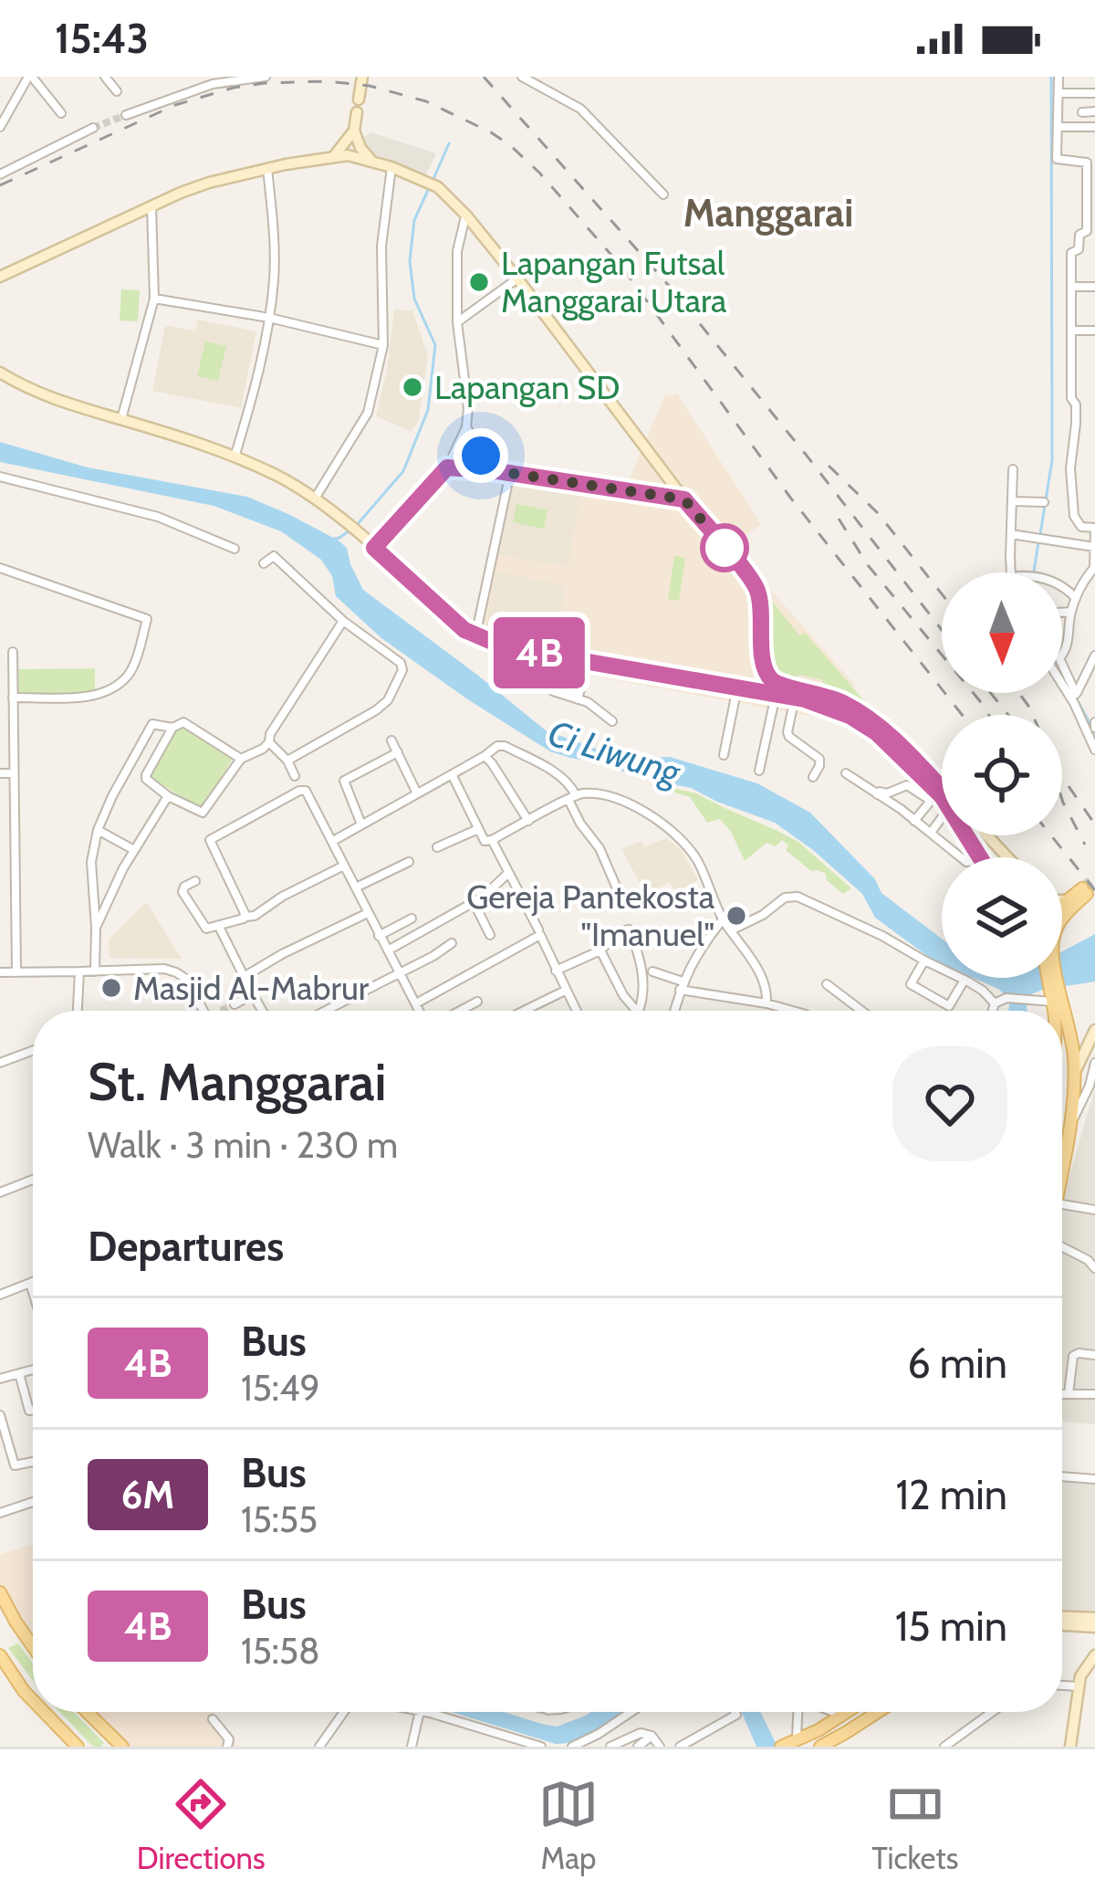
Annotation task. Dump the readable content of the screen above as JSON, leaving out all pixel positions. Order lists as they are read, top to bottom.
{
  "districts": ["Manggarai"],
  "water": ["Ci Liwung"],
  "places": [
    "Lapangan Futsal Manggarai Utara",
    "Lapangan SD",
    "Gereja Pantekosta \"Imanuel\"",
    "Masjid Al-Mabrur"
  ],
  "lines": ["bus line 4B"],
  "north": "bottom",
  "page": {
    "status": "15:43",
    "on_map": "4B",
    "heading": [
      ["St. Manggarai", "Walk · 3 min · 230 m"],
      "Departures"
    ],
    "list": [
      {
        "mark": "4B",
        "name": "Bus",
        "note": "15:49",
        "value": "6 min"
      },
      {
        "mark": "6M",
        "name": "Bus",
        "note": "15:55",
        "value": "12 min"
      },
      {
        "mark": "4B",
        "name": "Bus",
        "note": "15:58",
        "value": "15 min"
      }
    ],
    "tabs": ["Directions", "Map", "Tickets"]
  }
}
